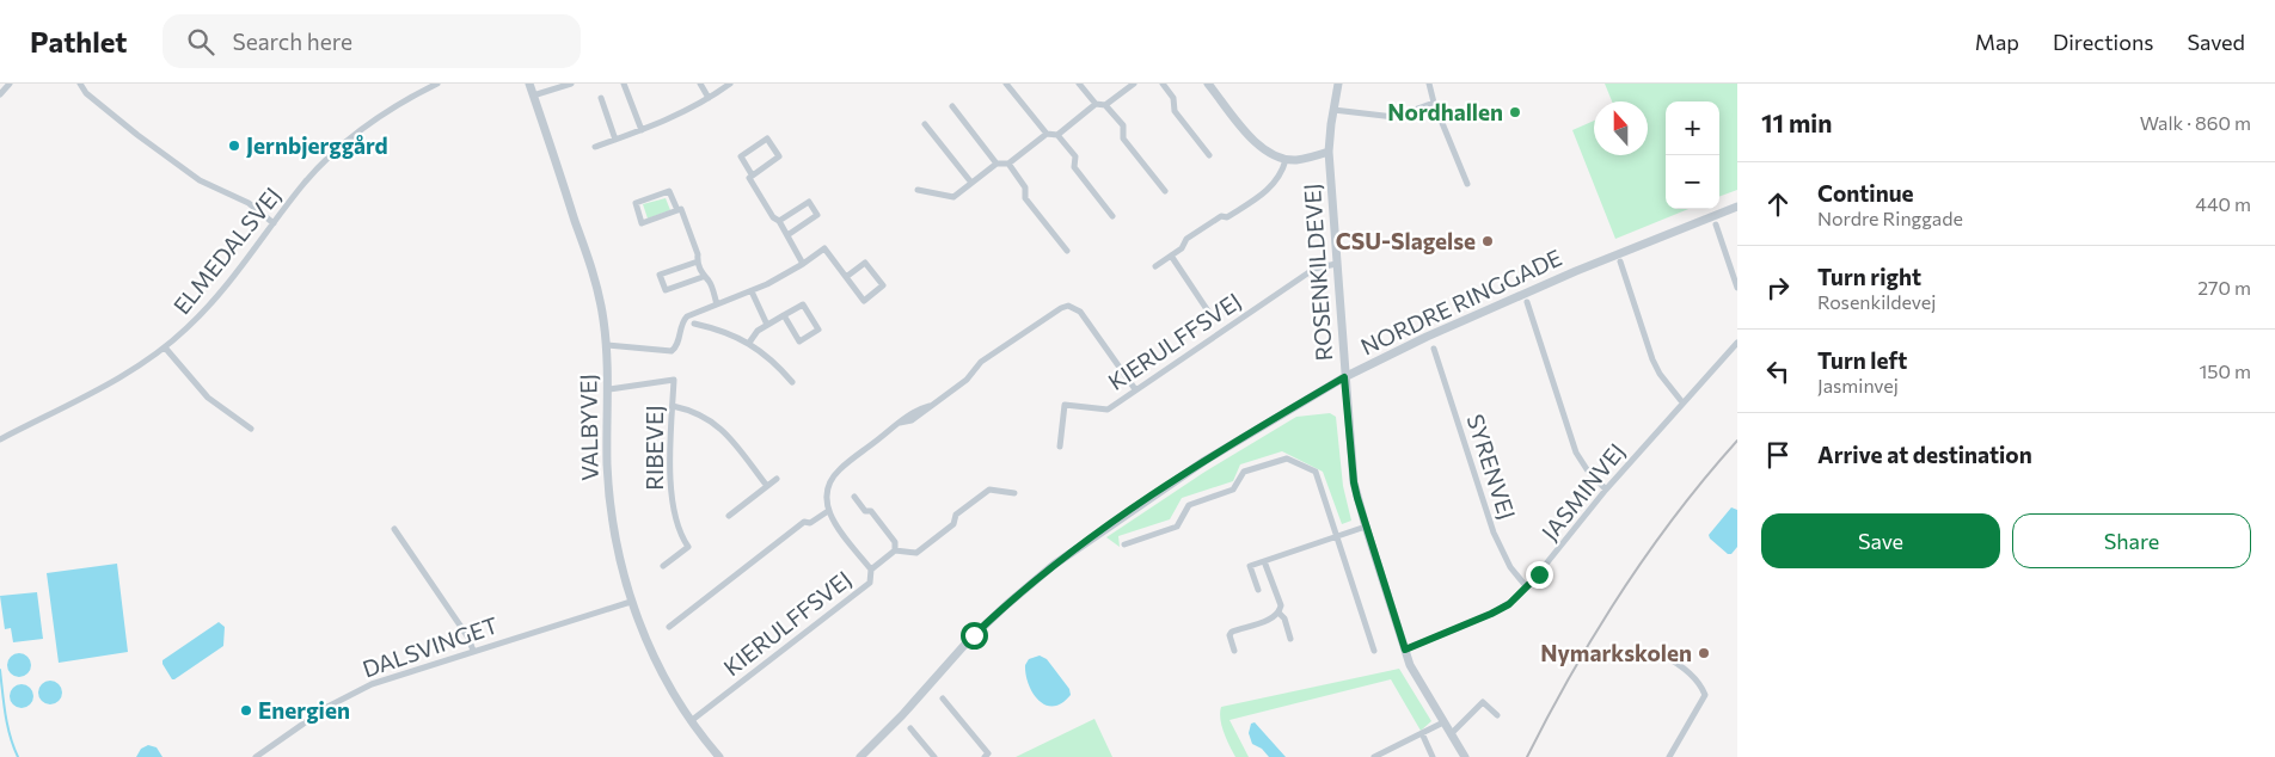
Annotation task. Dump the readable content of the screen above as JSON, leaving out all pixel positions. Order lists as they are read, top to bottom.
{
  "streets": {
    "street": [
      "ELMEDALSVEJ",
      "ROSENKILDEVEJ",
      "NORDRE RINGGADE",
      "KIERULFFSVEJ",
      "VALBYVEJ",
      "RIBEVEJ",
      "SYRENVEJ",
      "JASMINVEJ",
      "DALSVINGET"
    ]
  },
  "crossings": [
    ["ROSENKILDEVEJ", "NORDRE RINGGADE"],
    ["ROSENKILDEVEJ", "KIERULFFSVEJ"],
    ["ROSENKILDEVEJ", "JASMINVEJ"],
    ["KIERULFFSVEJ", "VALBYVEJ"],
    ["VALBYVEJ", "RIBEVEJ"],
    ["VALBYVEJ", "DALSVINGET"],
    ["SYRENVEJ", "JASMINVEJ"]
  ],
  "places": [
    "Nordhallen",
    "Jernbjerggård",
    "CSU-Slagelse",
    "Nymarkskolen",
    "Energien"
  ],
  "north": "top",
  "page": {
    "header": "Pathlet",
    "search": "Search here",
    "nav": ["Map", "Directions", "Saved"],
    "heading": ["11 min", "Walk · 860 m"],
    "map_buttons": ["+", "−"],
    "list": [
      ["Continue", "Nordre Ringgade", "440 m"],
      ["Turn right", "Rosenkildevej", "270 m"],
      ["Turn left", "Jasminvej", "150 m"],
      "Arrive at destination"
    ],
    "buttons": ["Save", "Share"]
  }
}
